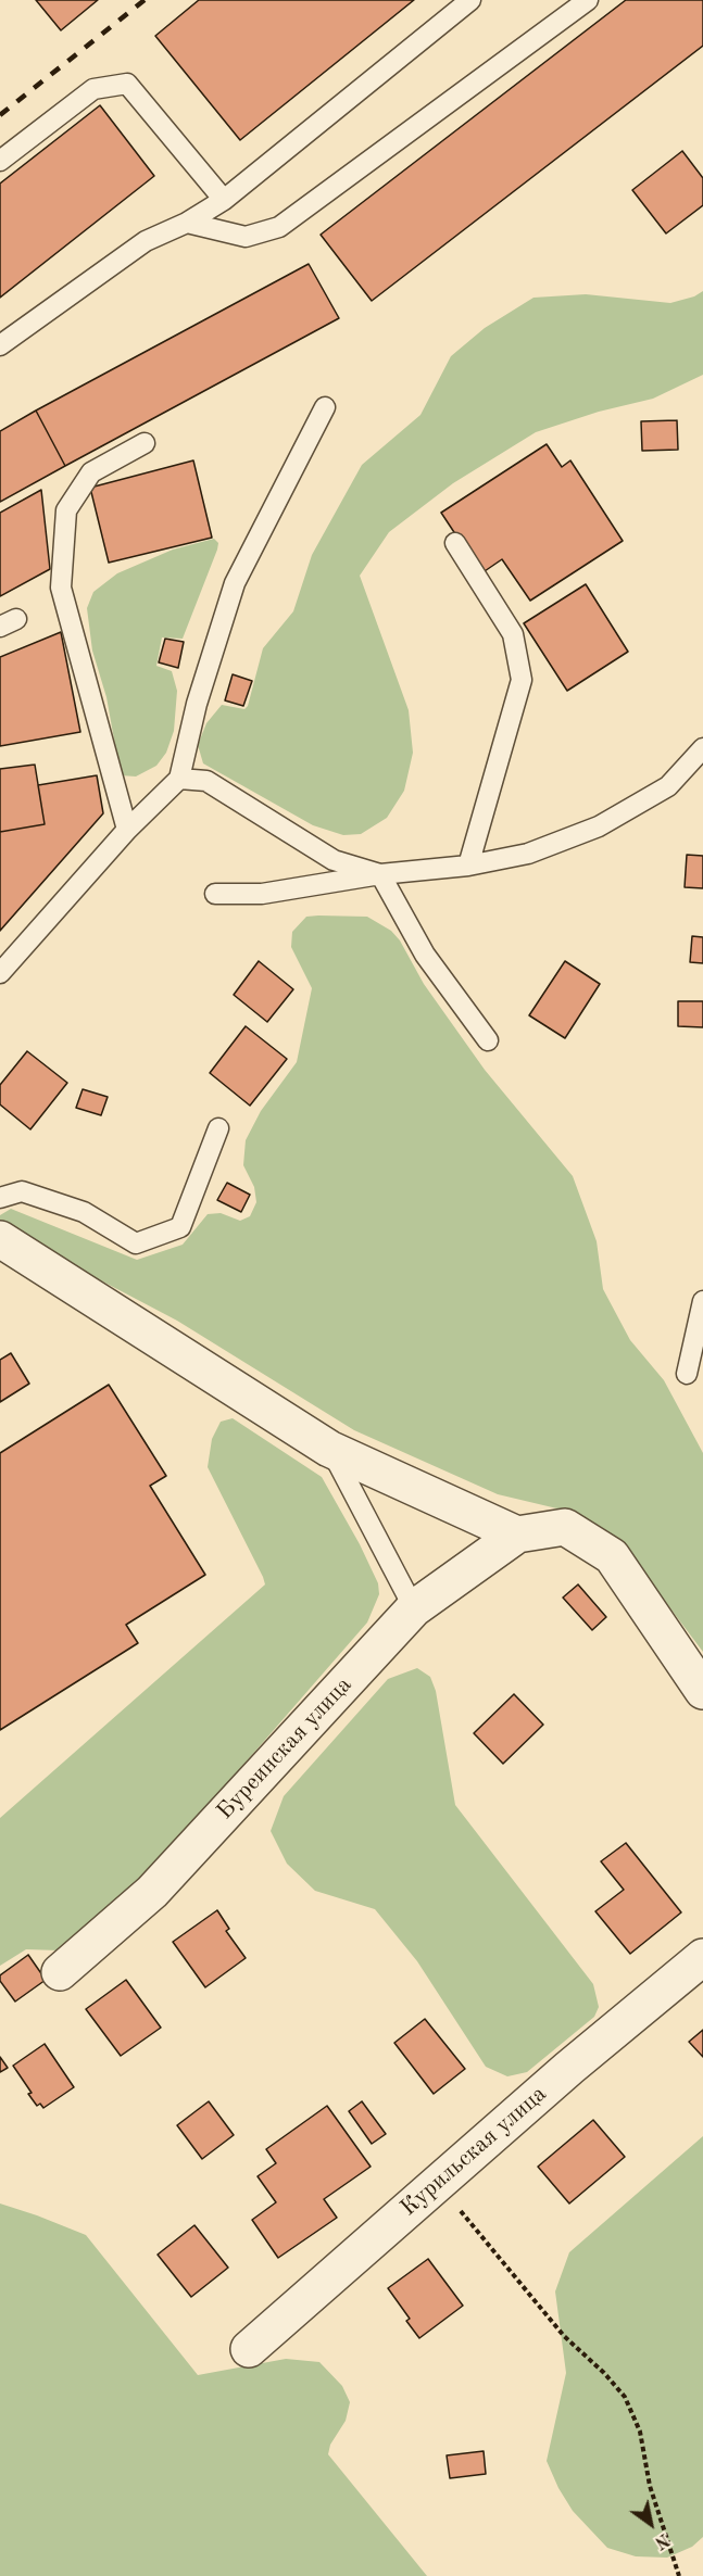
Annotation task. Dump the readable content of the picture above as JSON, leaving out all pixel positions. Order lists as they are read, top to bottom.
{
  "streets": {
    "street": ["Буреинская улица", "Курильская улица"]
  },
  "north": "bottom right"
}
